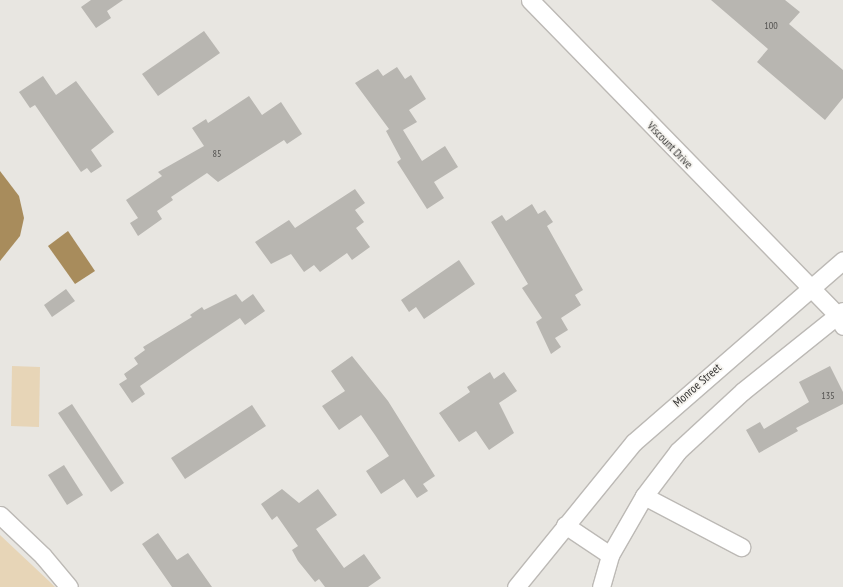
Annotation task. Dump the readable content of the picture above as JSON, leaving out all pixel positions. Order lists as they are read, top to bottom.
{
  "streets": {
    "street": ["Viscount Drive", "Monroe Street"]
  },
  "crossings": [
    ["Viscount Drive", "Monroe Street"]
  ],
  "house_numbers": ["100", "85", "135"]
}
